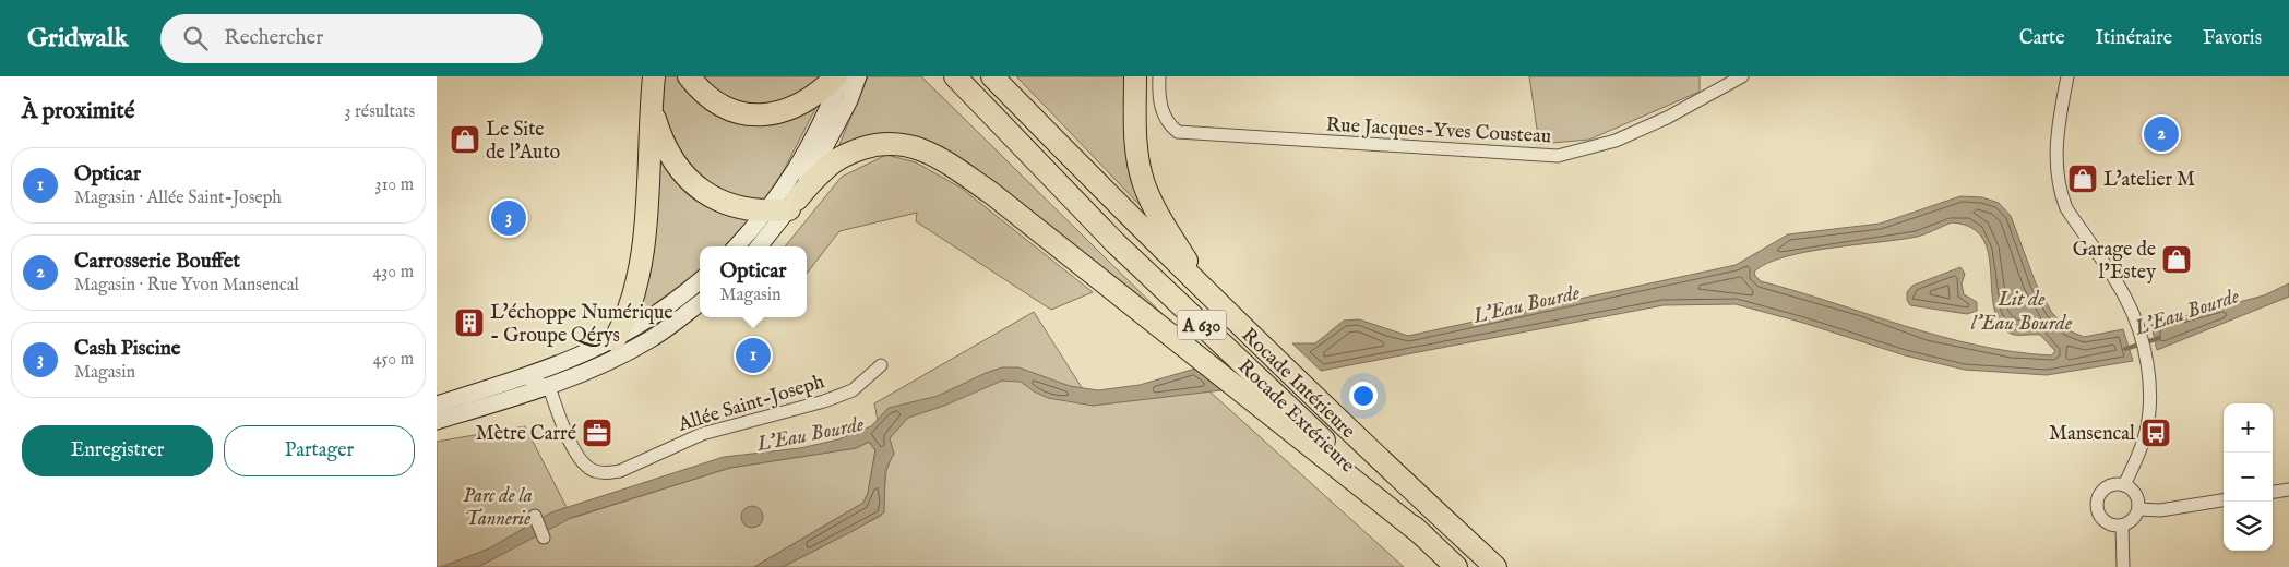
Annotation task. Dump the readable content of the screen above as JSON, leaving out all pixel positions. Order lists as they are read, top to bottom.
{
  "streets": {
    "highway": ["A 630", "Rocade Intérieure", "Rocade Extérieure"],
    "street": ["Rue Jacques-Yves Cousteau", "Allée Saint-Joseph"]
  },
  "water": ["Lit de l'Eau Bourde", "L'Eau Bourde"],
  "parks": ["Parc de la Tannerie"],
  "places": {
    "shop": ["Le Site de l'Auto", "L'atelier M", "Garage de l’Estey"],
    "building": ["L'échoppe Numérique - Groupe Qérys"],
    "office": ["Mètre Carré"],
    "bus stop": ["Mansencal"]
  },
  "page": {
    "header": "Gridwalk",
    "search": "Rechercher",
    "nav": ["Carte", "Itinéraire", "Favoris"],
    "heading": ["À proximité", "3 résultats"],
    "pins": ["2", "3", "1"],
    "list": [
      {
        "mark": "1",
        "name": "Opticar",
        "note": "Magasin · Allée Saint-Joseph",
        "value": "310 m"
      },
      {
        "mark": "2",
        "name": "Carrosserie Bouffet",
        "note": "Magasin · Rue Yvon Mansencal",
        "value": "430 m"
      },
      {
        "mark": "3",
        "name": "Cash Piscine",
        "note": "Magasin",
        "value": "450 m"
      }
    ],
    "popup": ["Opticar", "Magasin"],
    "map_buttons": ["+", "−"],
    "buttons": ["Enregistrer", "Partager"]
  }
}
